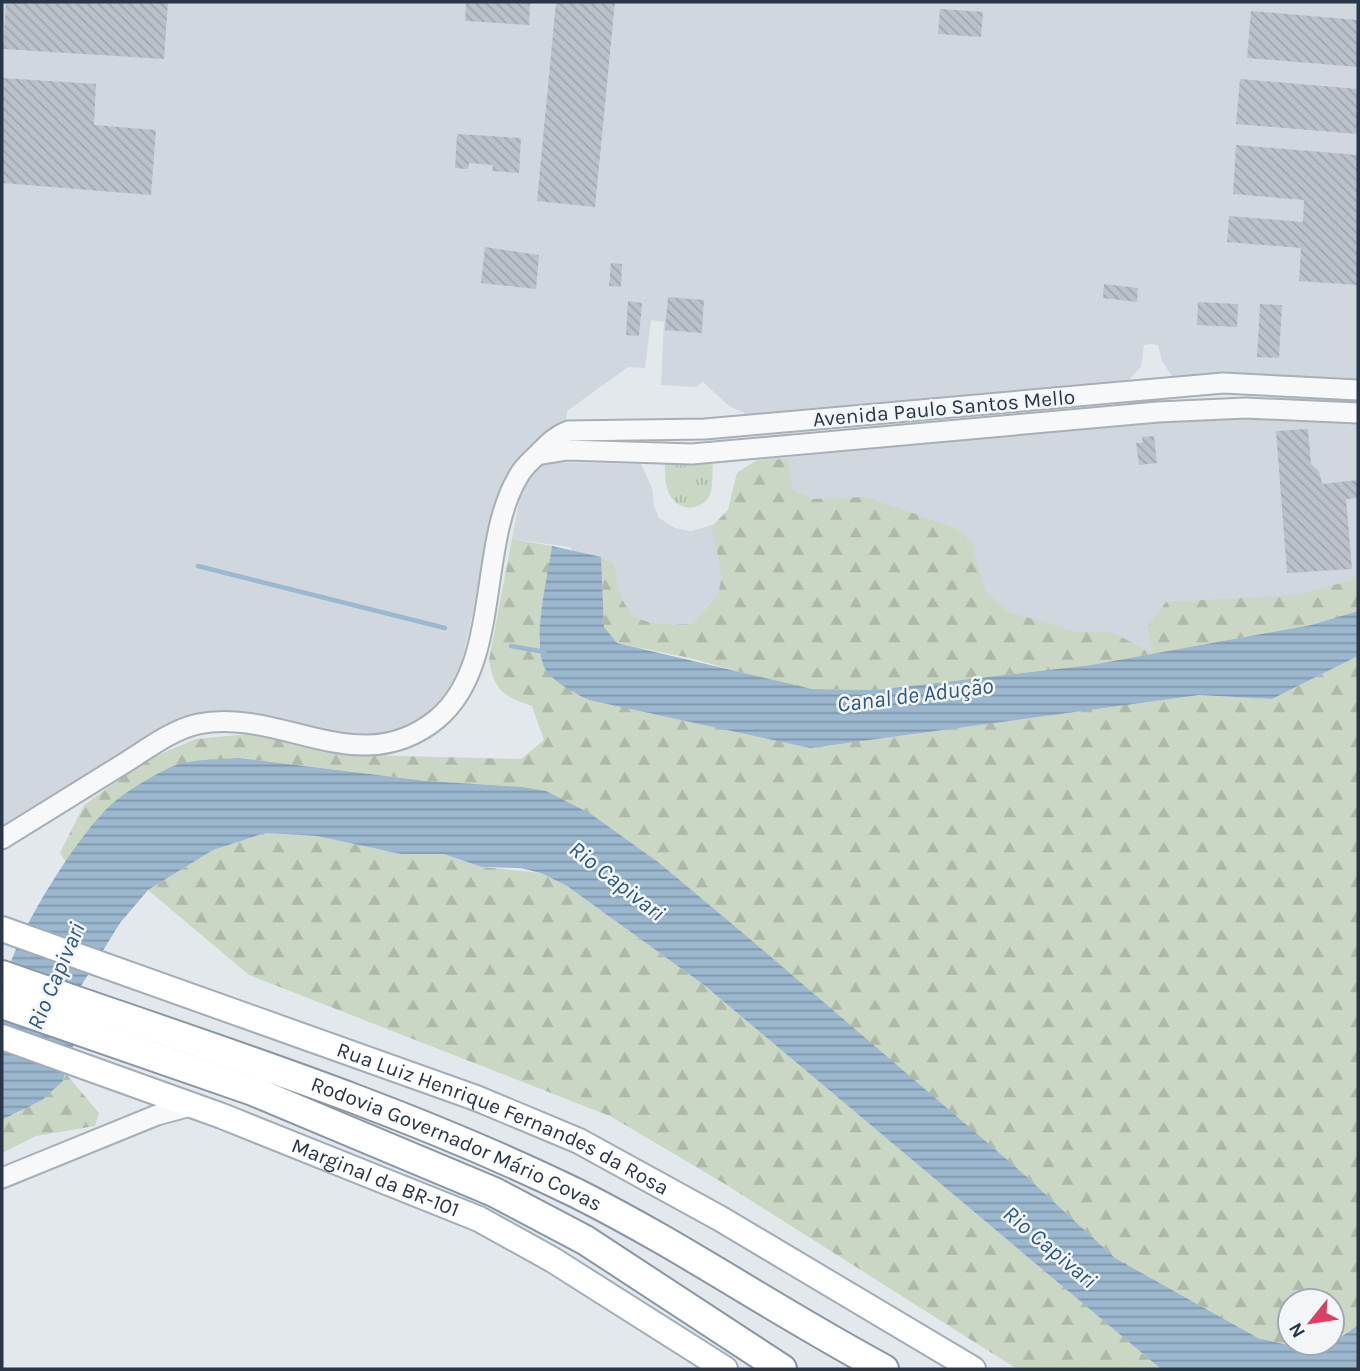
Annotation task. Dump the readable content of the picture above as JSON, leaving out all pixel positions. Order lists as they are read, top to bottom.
{
  "streets": {
    "highway": ["Rodovia Governador Mário Covas"],
    "main road": ["Rua Luiz Henrique Fernandes da Rosa", "Marginal da BR-101"],
    "street": ["Avenida Paulo Santos Mello"]
  },
  "water": ["Canal de Adução", "Rio Capivari"],
  "north": "bottom left"
}
